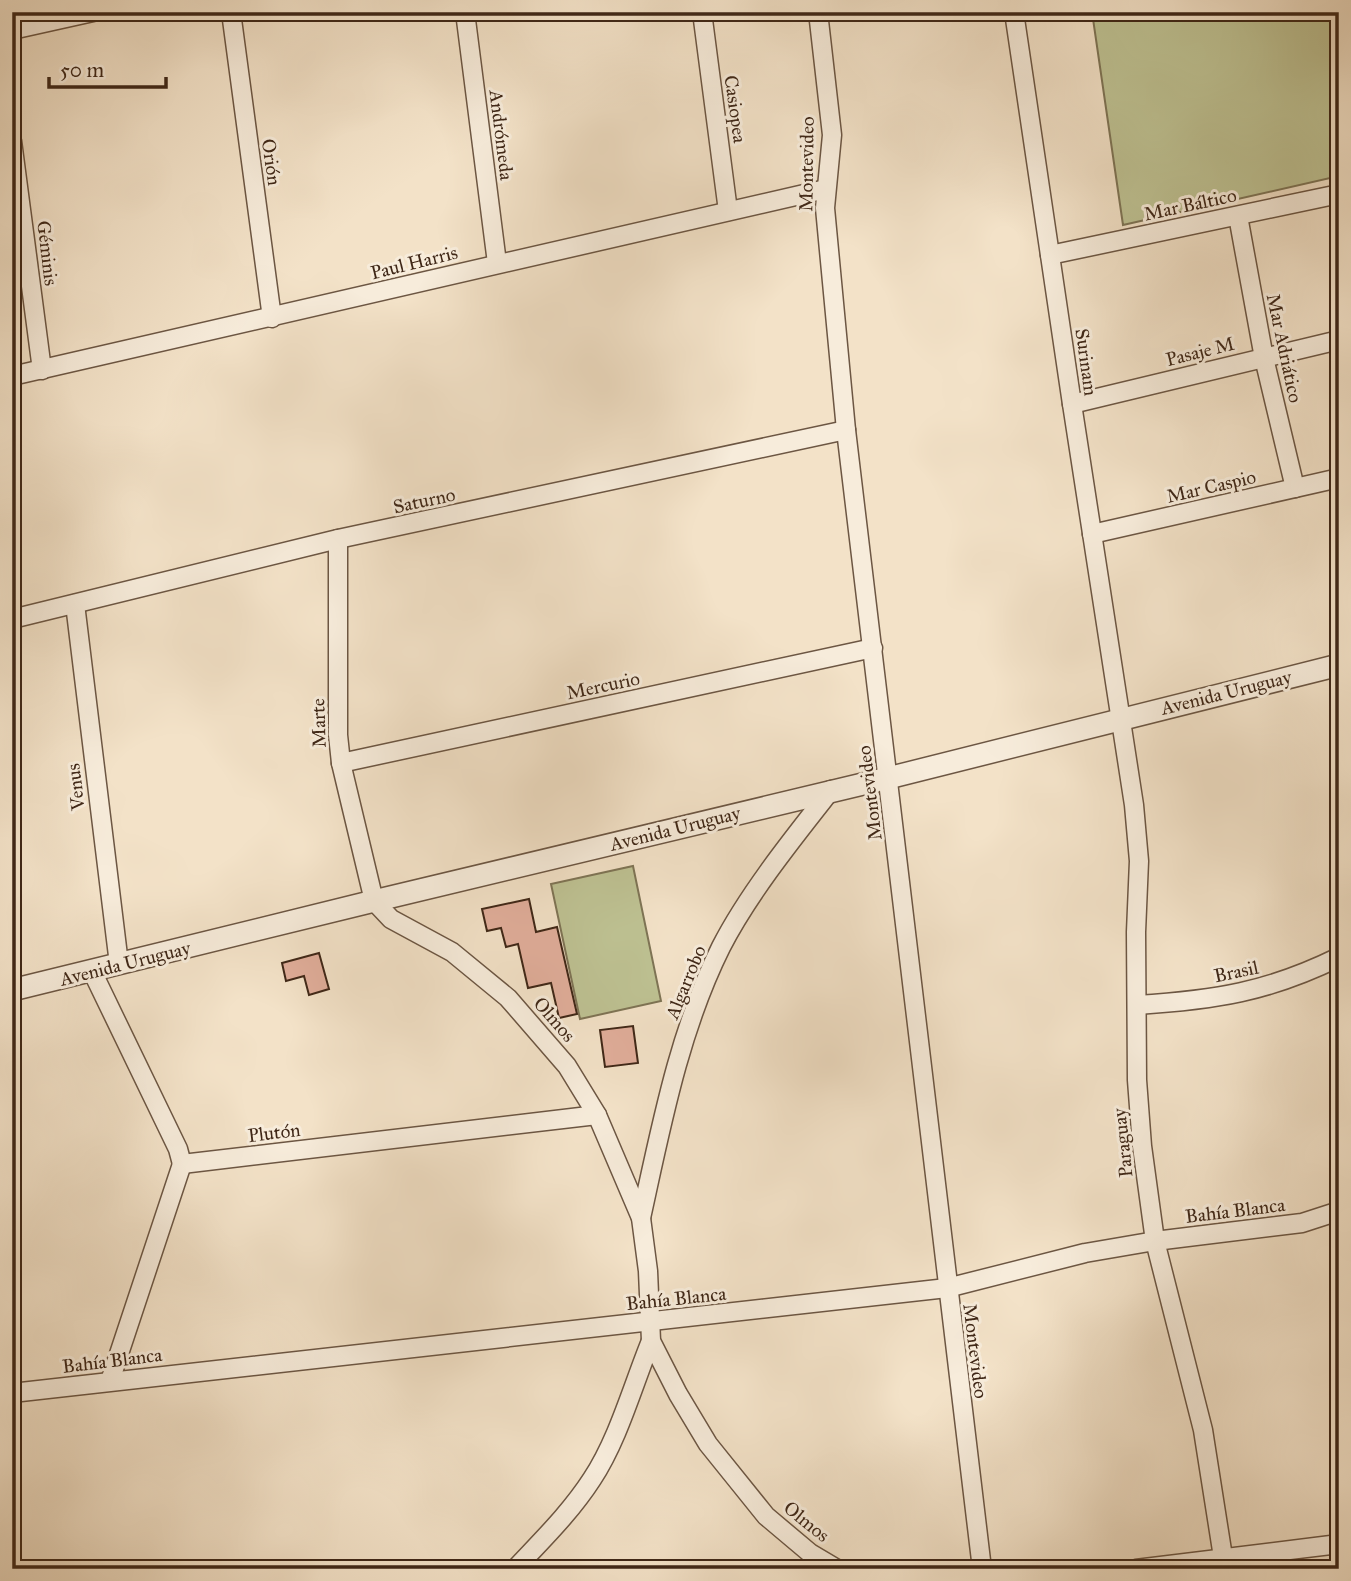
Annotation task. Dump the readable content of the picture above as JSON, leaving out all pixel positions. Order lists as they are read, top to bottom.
{
  "streets": {
    "street": [
      "Casiopea",
      "Andrómeda",
      "Orión",
      "Montevideo",
      "Mar Báltico",
      "Géminis",
      "Paul Harris",
      "Mar Adriático",
      "Pasaje M",
      "Surinam",
      "Mar Caspio",
      "Saturno",
      "Mercurio",
      "Avenida Uruguay",
      "Marte",
      "Venus",
      "Brasil",
      "Algarrobo",
      "Olmos",
      "Plutón",
      "Paraguay",
      "Bahía Blanca"
    ]
  },
  "crossings": [
    ["Casiopea", "Paul Harris"],
    ["Andrómeda", "Paul Harris"],
    ["Orión", "Paul Harris"],
    ["Montevideo", "Paul Harris"],
    ["Montevideo", "Saturno"],
    ["Montevideo", "Mercurio"],
    ["Montevideo", "Avenida Uruguay"],
    ["Montevideo", "Bahía Blanca"],
    ["Mar Báltico", "Mar Adriático"],
    ["Mar Báltico", "Surinam"],
    ["Géminis", "Paul Harris"],
    ["Mar Adriático", "Pasaje M"],
    ["Mar Adriático", "Mar Caspio"],
    ["Pasaje M", "Surinam"],
    ["Surinam", "Mar Caspio"],
    ["Surinam", "Avenida Uruguay"],
    ["Surinam", "Paraguay"],
    ["Saturno", "Marte"],
    ["Saturno", "Venus"],
    ["Mercurio", "Marte"],
    ["Avenida Uruguay", "Marte"],
    ["Avenida Uruguay", "Venus"],
    ["Avenida Uruguay", "Algarrobo"],
    ["Avenida Uruguay", "Olmos"],
    ["Avenida Uruguay", "Paraguay"],
    ["Marte", "Olmos"],
    ["Brasil", "Paraguay"],
    ["Algarrobo", "Olmos"],
    ["Olmos", "Plutón"],
    ["Olmos", "Bahía Blanca"],
    ["Paraguay", "Bahía Blanca"]
  ],
  "scale_bar": "50 m"
}
